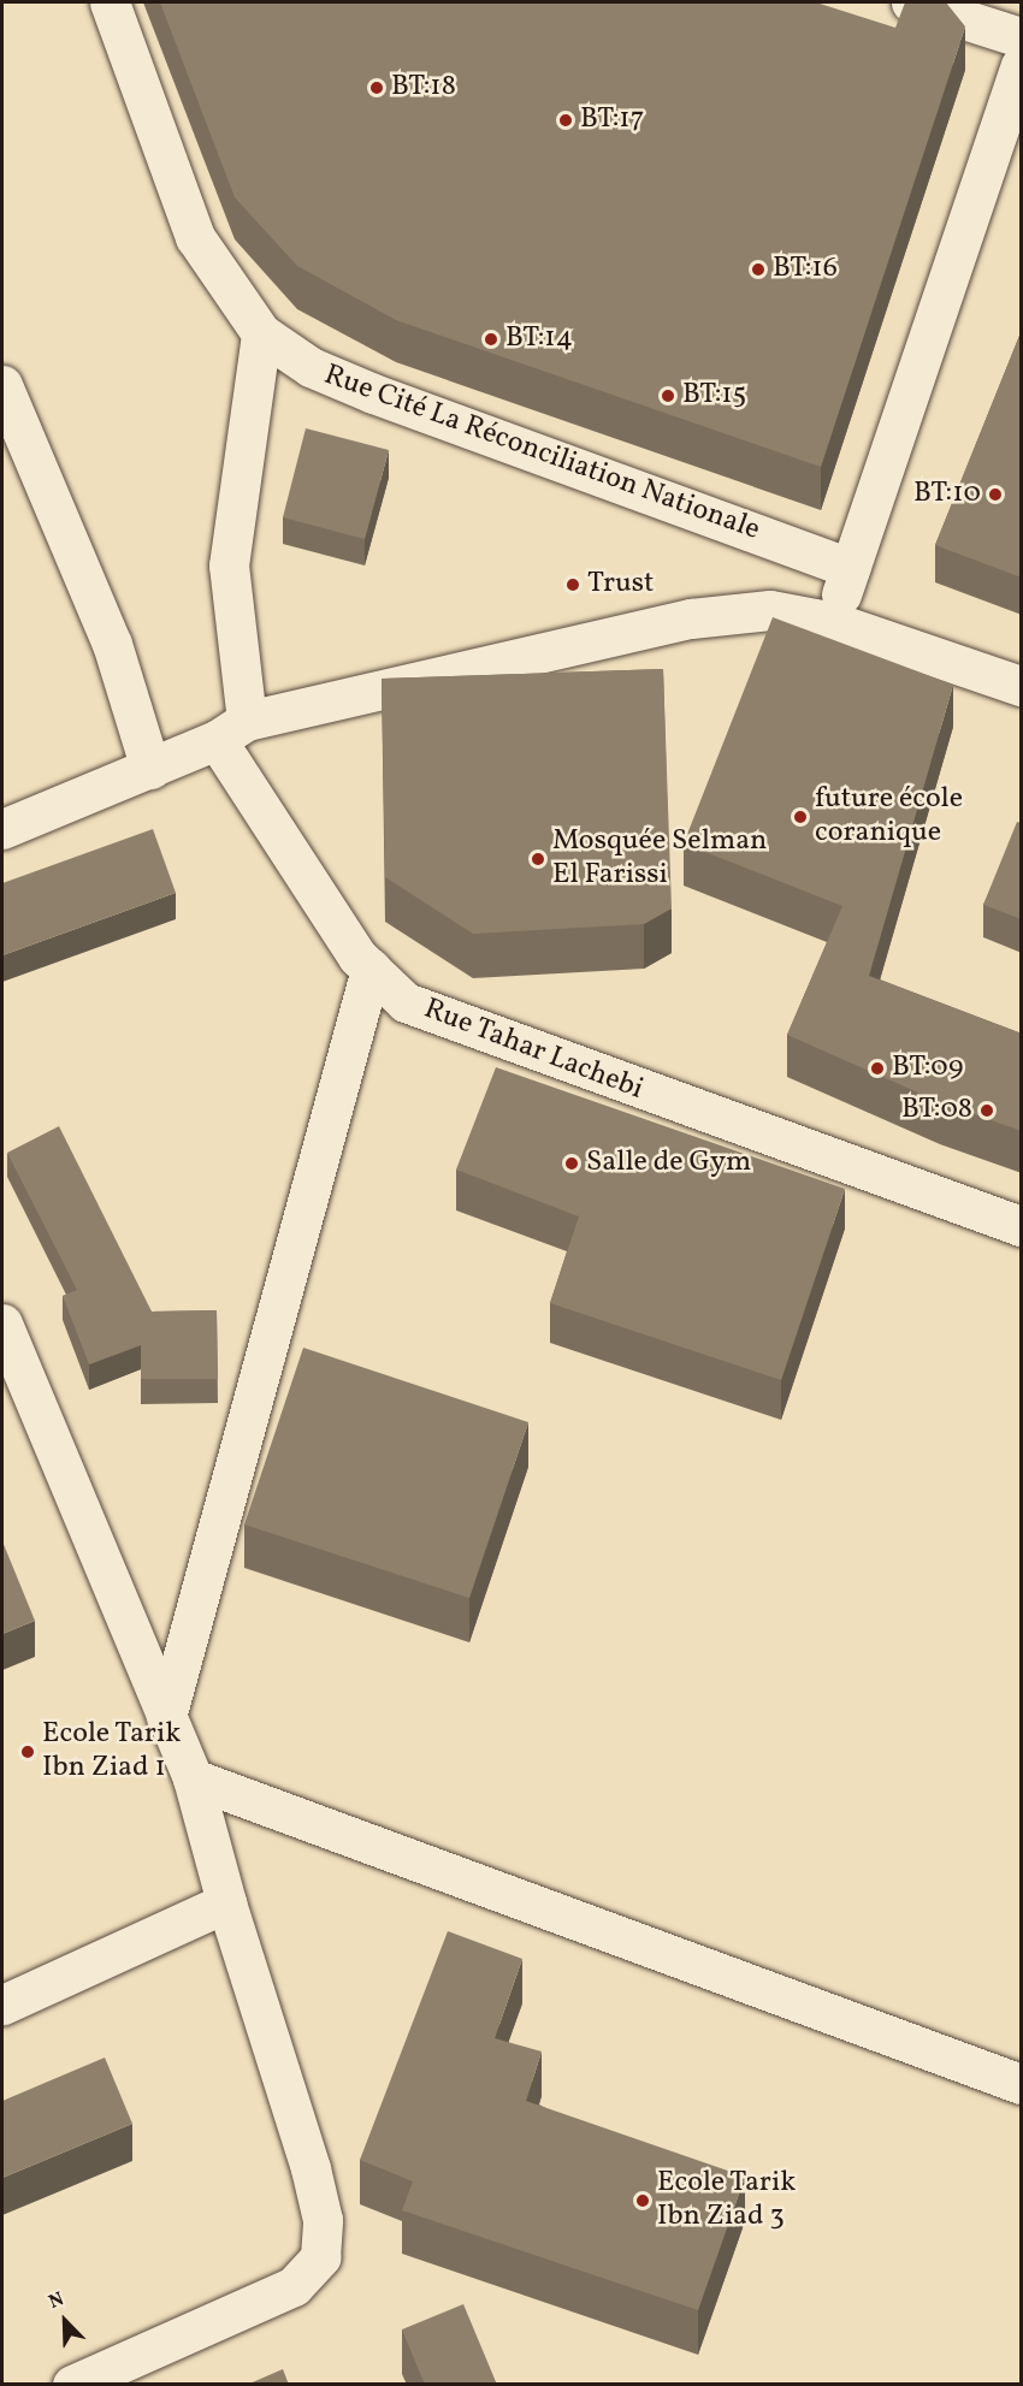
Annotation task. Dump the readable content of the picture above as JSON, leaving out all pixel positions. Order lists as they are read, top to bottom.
{
  "streets": {
    "street": ["Rue Cité La Réconciliation Nationale", "Rue Tahar Lachebi"]
  },
  "places": [
    "BT:18",
    "BT:17",
    "BT:16",
    "BT:14",
    "BT:15",
    "BT:10",
    "Trust",
    "future école coranique",
    "Mosquée Selman El Farissi",
    "BT:09",
    "BT:08",
    "Salle de Gym",
    "Ecole Tarik Ibn Ziad 1",
    "Ecole Tarik Ibn Ziad 3"
  ],
  "north": "top left"
}
